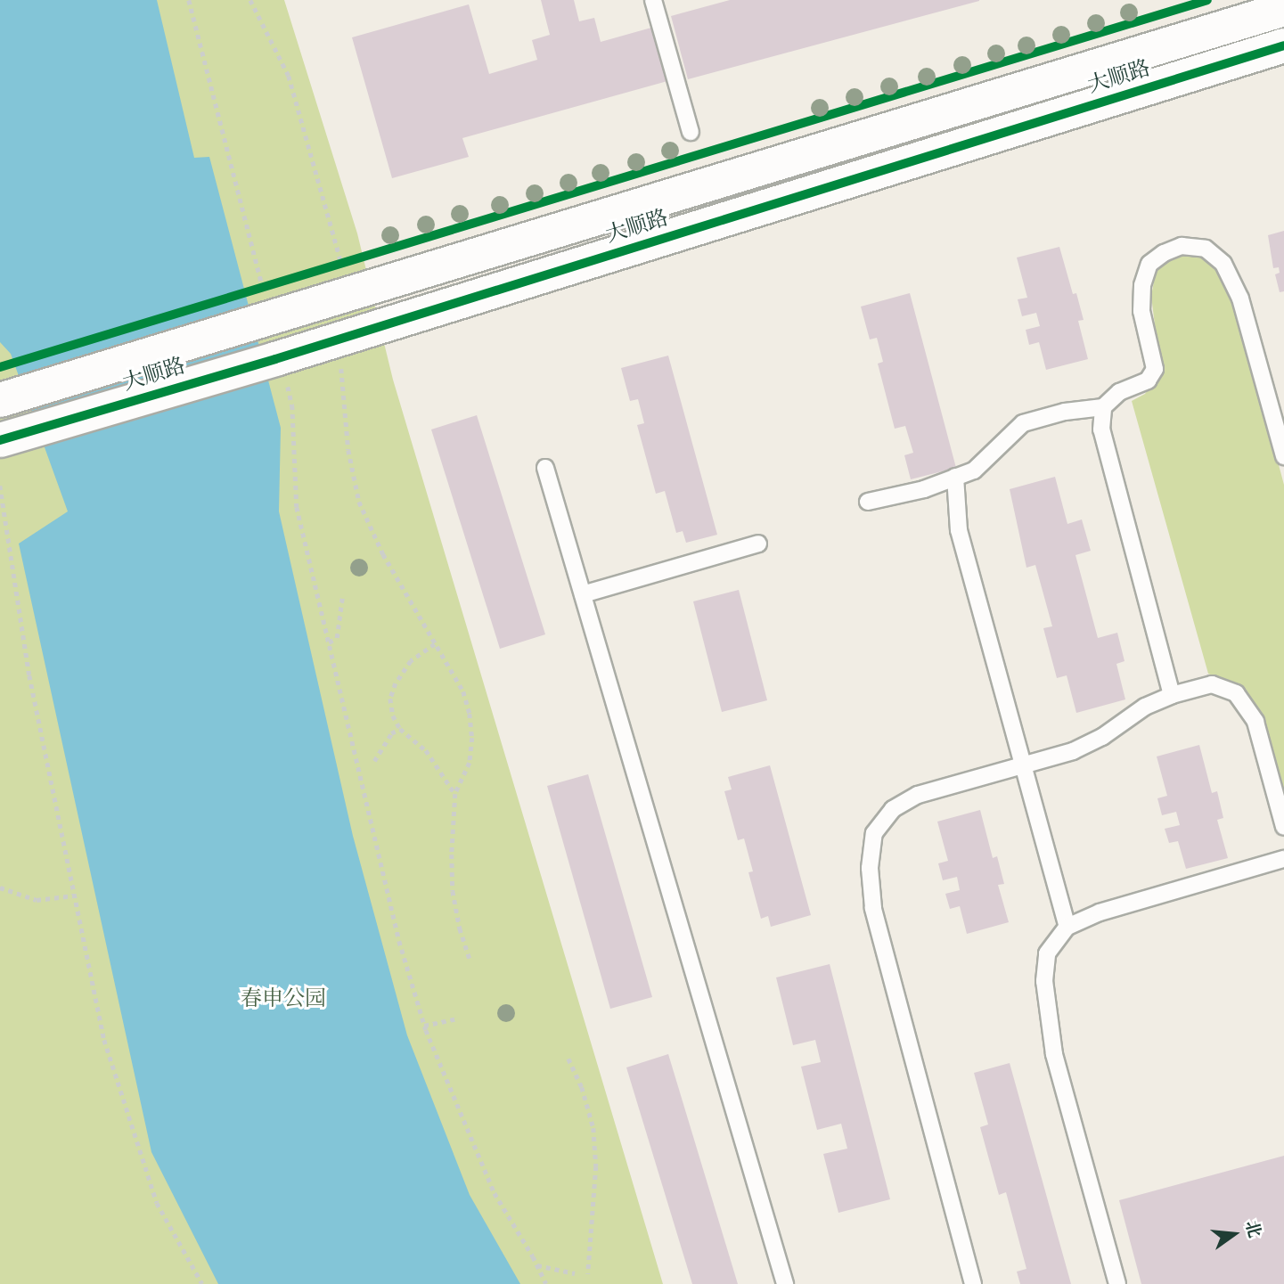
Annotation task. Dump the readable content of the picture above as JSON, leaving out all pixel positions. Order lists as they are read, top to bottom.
{
  "streets": {
    "street": ["大顺路"]
  },
  "parks": ["春申公园"],
  "north": "right"
}
